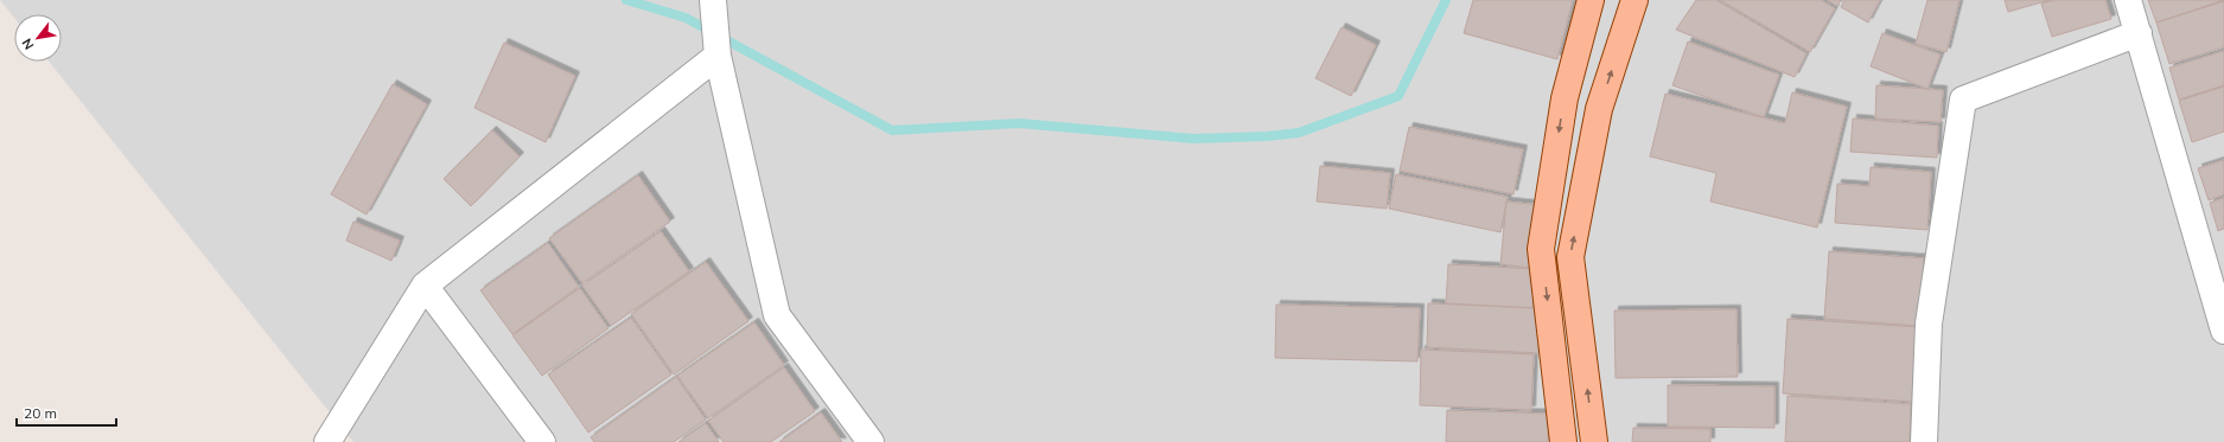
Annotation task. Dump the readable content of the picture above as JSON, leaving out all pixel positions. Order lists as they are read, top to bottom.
{
  "scale_bar": "20 m",
  "north": "bottom left"
}
